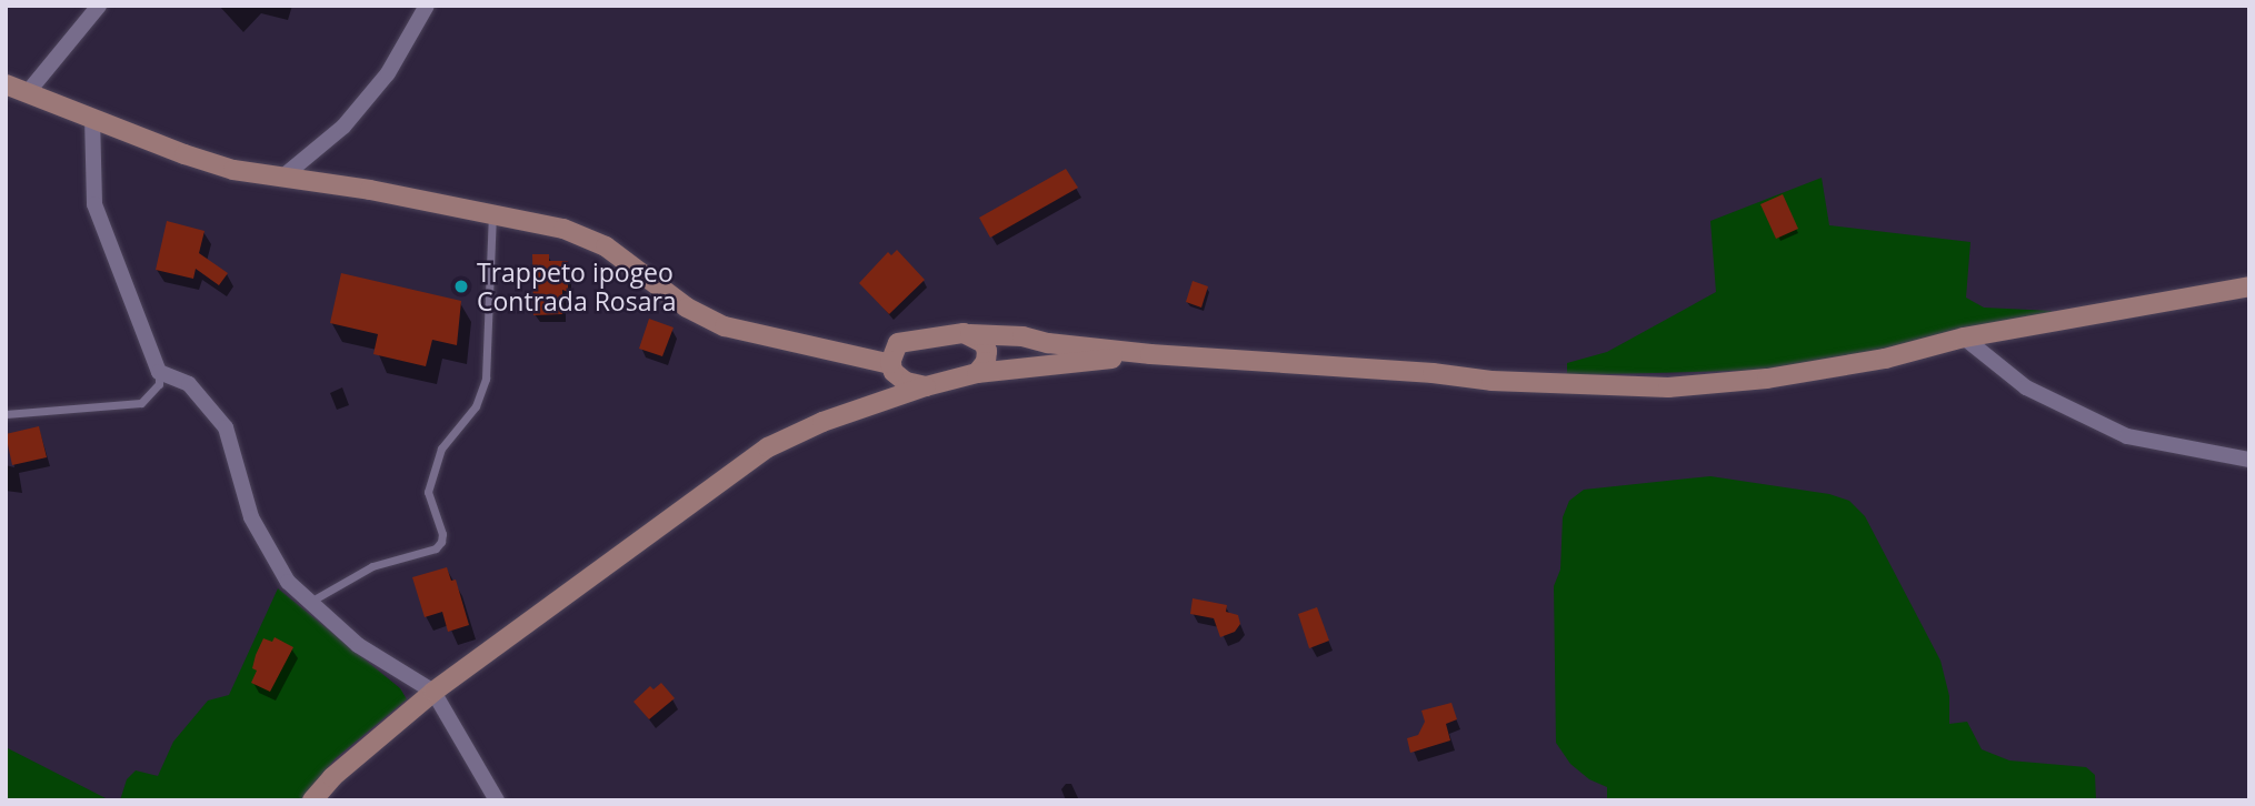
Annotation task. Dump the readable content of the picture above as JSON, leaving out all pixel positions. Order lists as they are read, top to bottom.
{
  "places": ["Trappeto ipogeo Contrada Rosara"]
}
